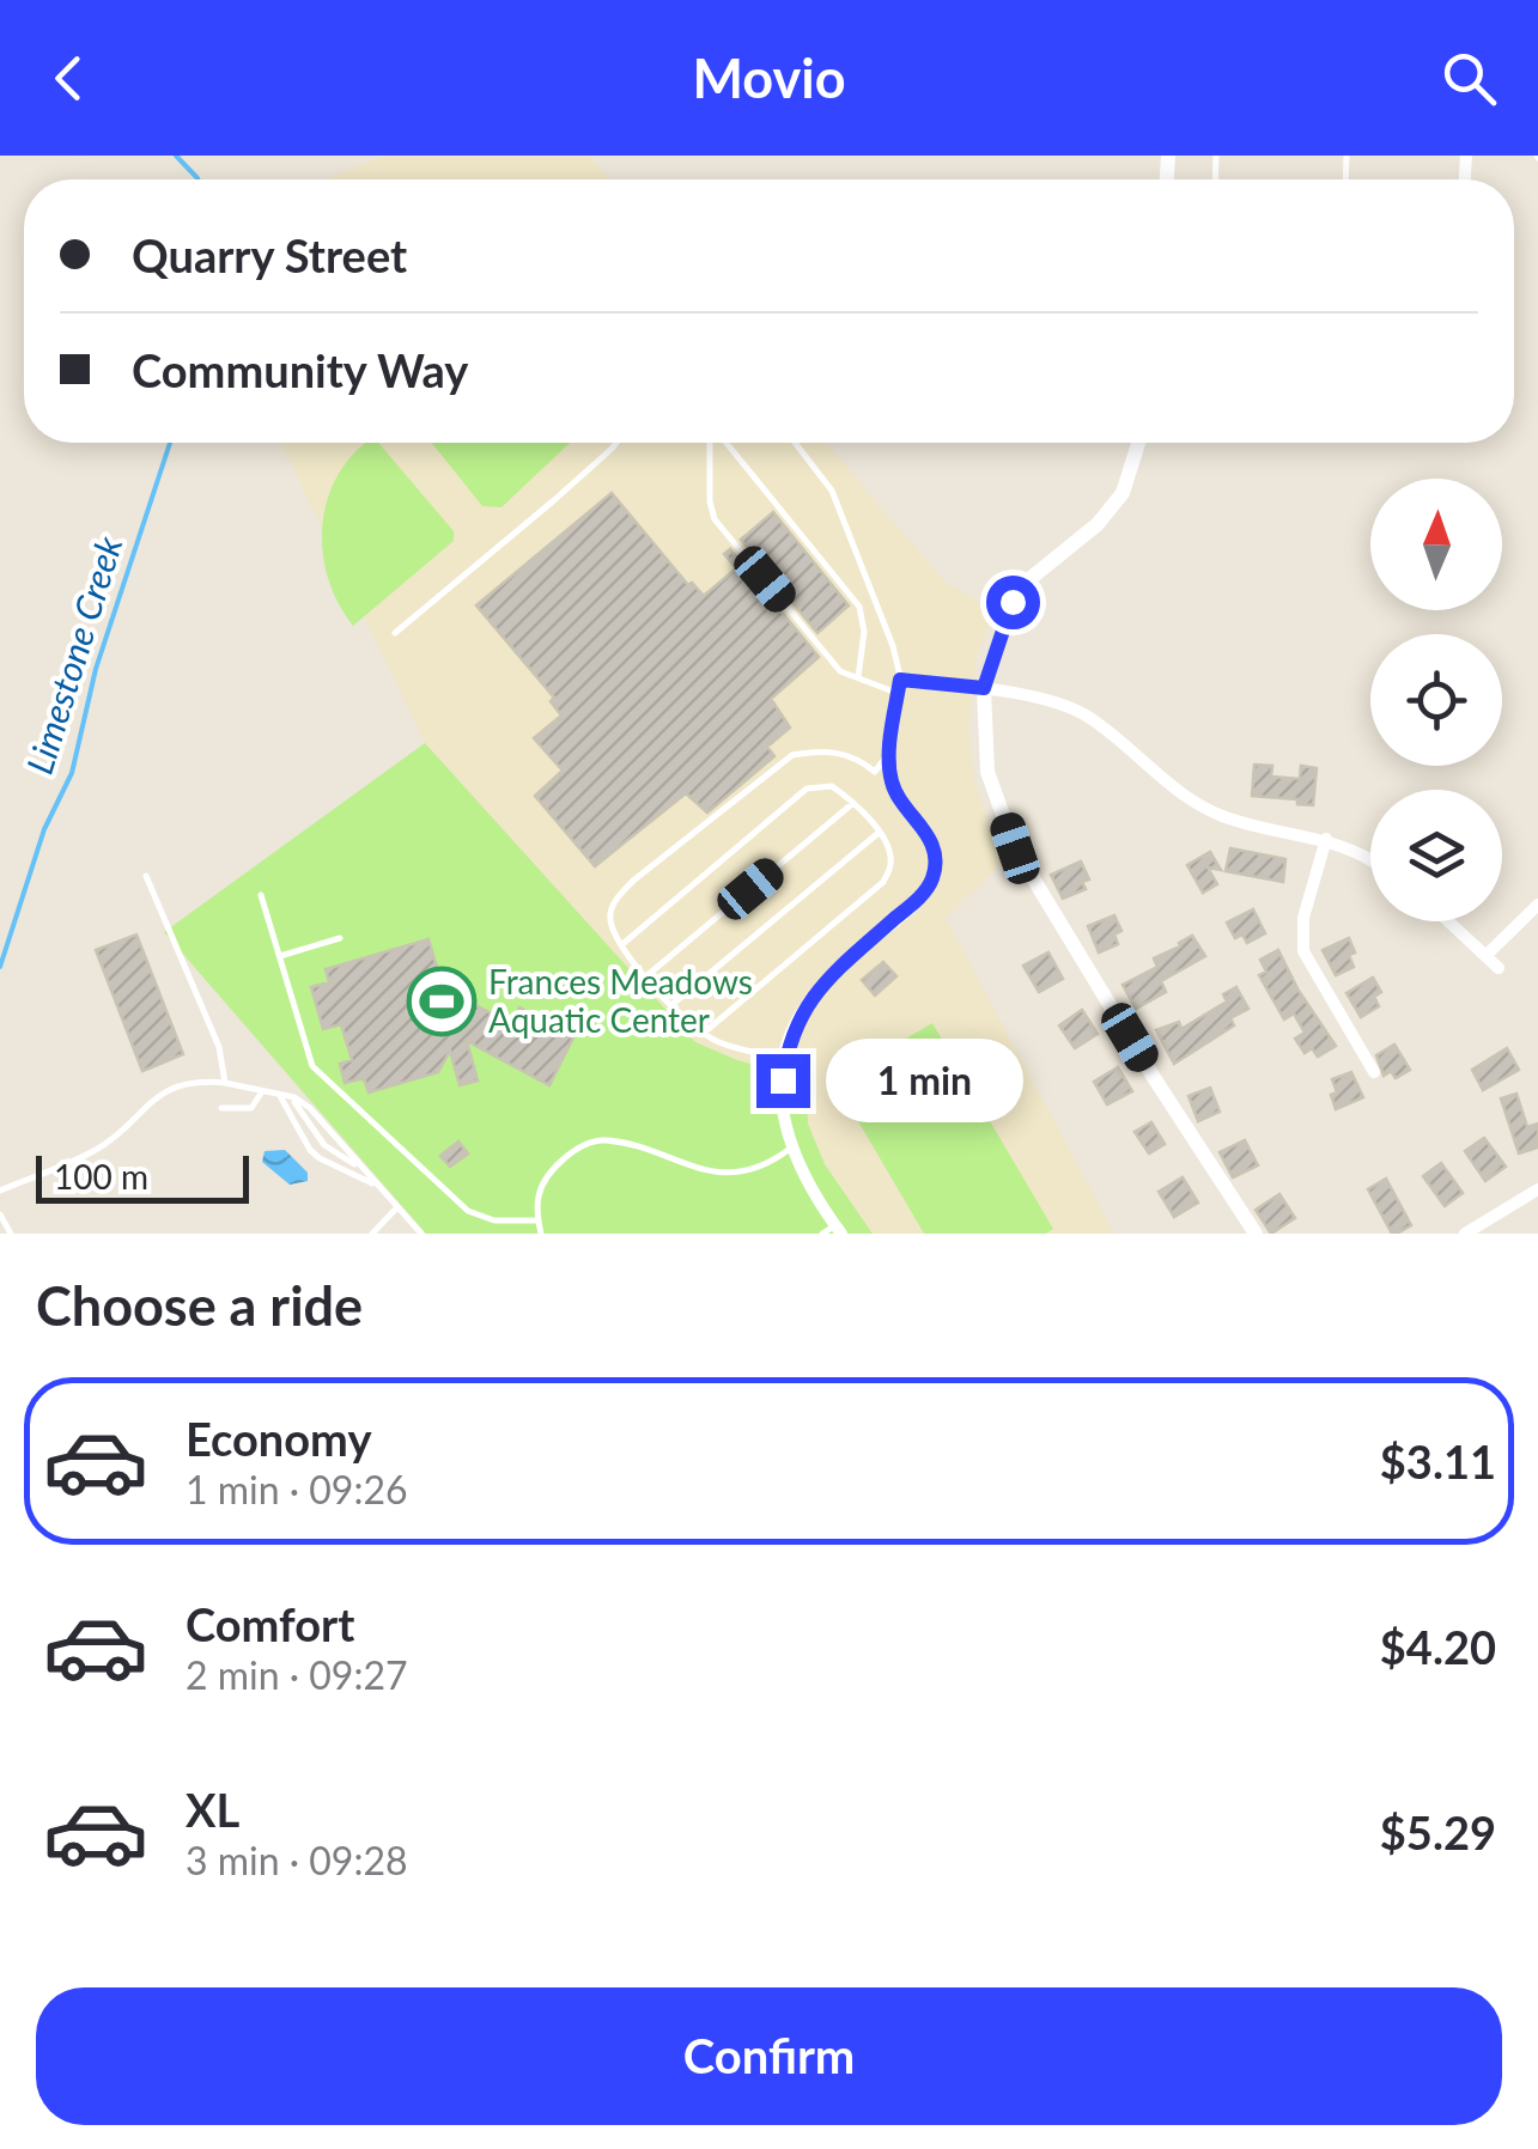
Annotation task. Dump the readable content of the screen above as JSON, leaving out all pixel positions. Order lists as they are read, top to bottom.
{
  "water": ["Limestone Creek"],
  "places": {
    "sports": ["Frances Meadows Aquatic Center"]
  },
  "scale_bar": "100 m",
  "north": "top",
  "page": {
    "header": "Movio",
    "banner": ["Quarry Street", "Community Way"],
    "bubble": "1 min",
    "scale": "100 m",
    "heading": "Choose a ride",
    "list": [
      {
        "name": "Economy",
        "note": "1 min · 09:26",
        "value": "$3.11"
      },
      {
        "name": "Comfort",
        "note": "2 min · 09:27",
        "value": "$4.20"
      },
      {
        "name": "XL",
        "note": "3 min · 09:28",
        "value": "$5.29"
      }
    ],
    "buttons": "Confirm"
  }
}
